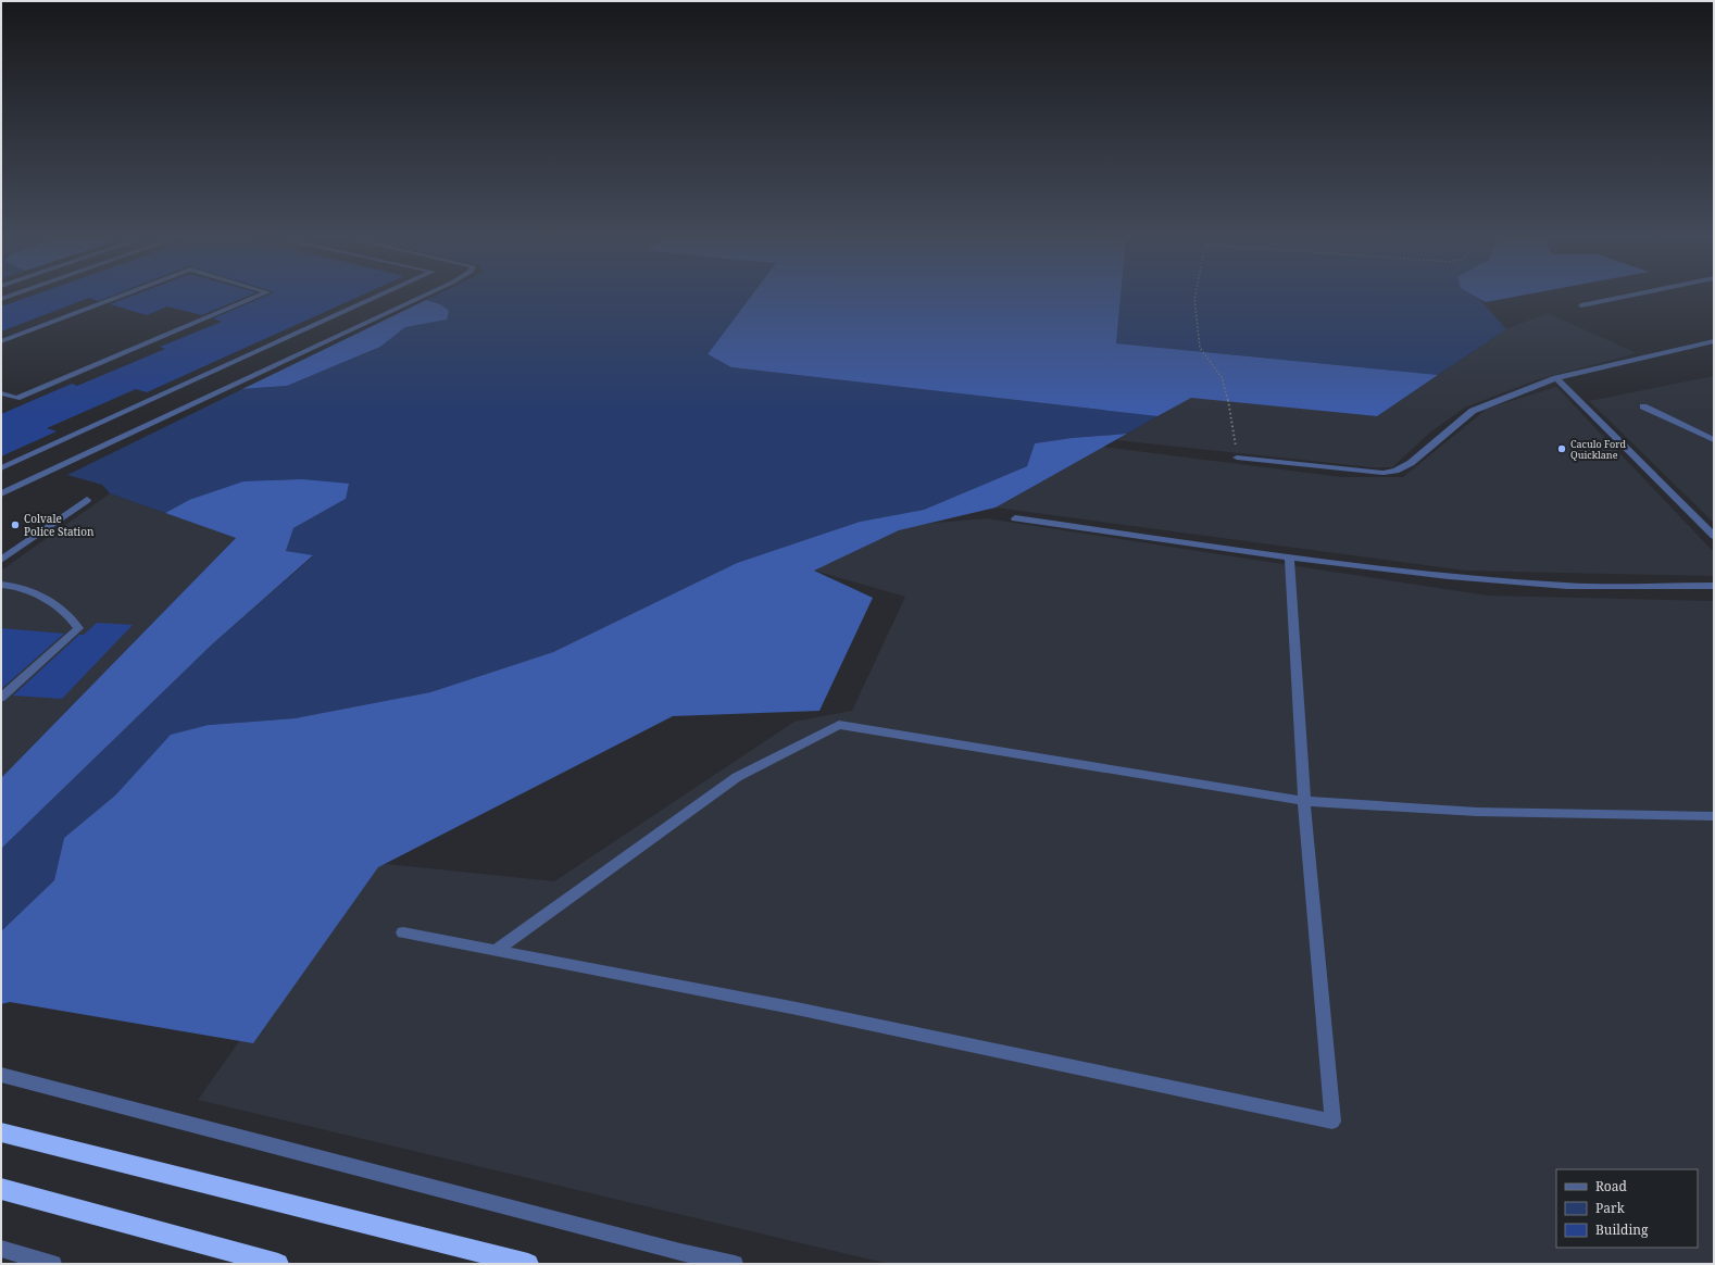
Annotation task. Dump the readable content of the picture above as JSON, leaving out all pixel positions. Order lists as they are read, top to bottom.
{
  "places": ["Caculo Ford Quicklane", "Colvale Police Station"],
  "legend": ["Road", "Park", "Building"]
}
